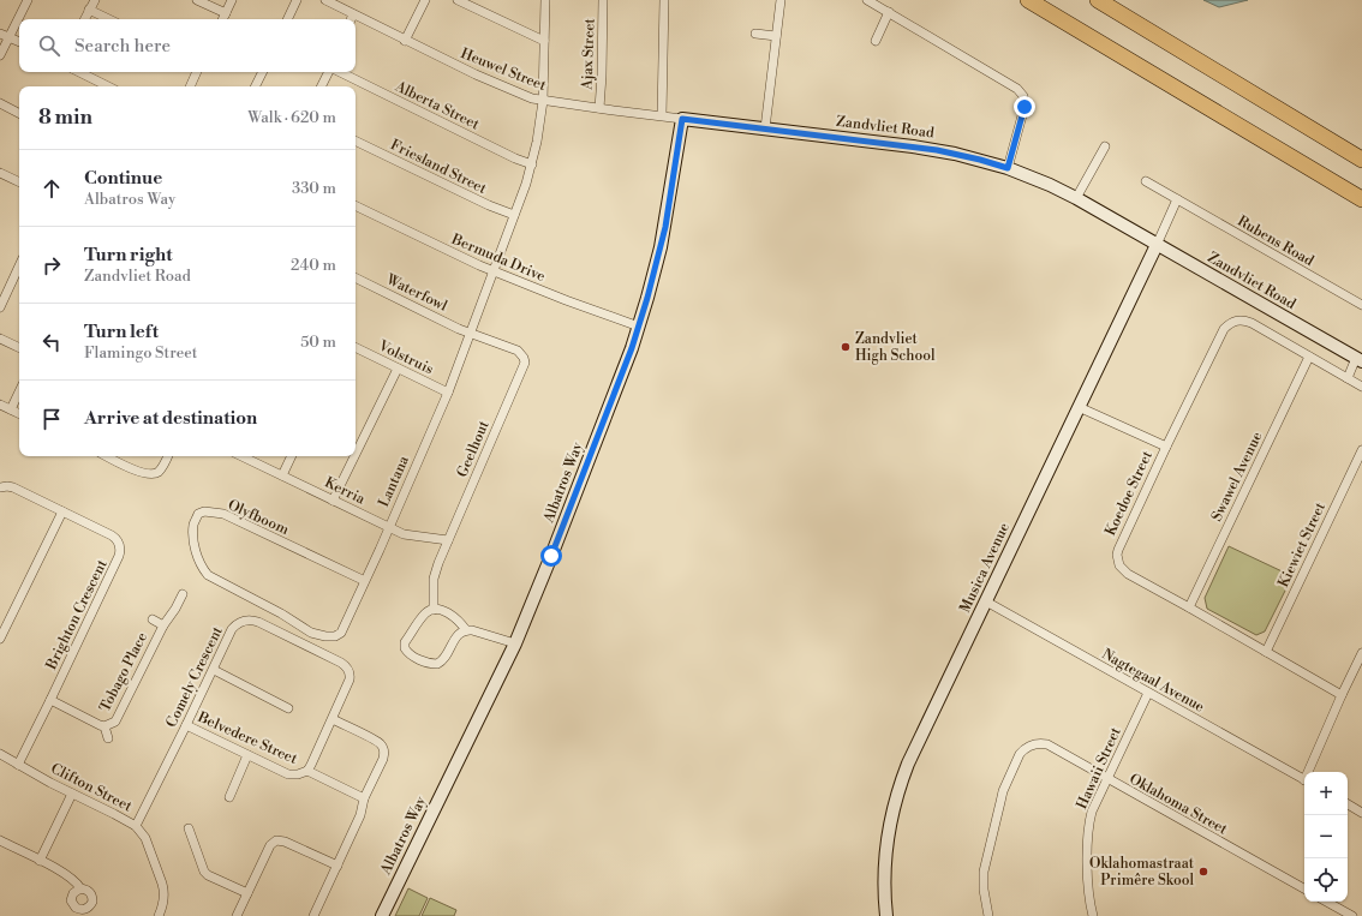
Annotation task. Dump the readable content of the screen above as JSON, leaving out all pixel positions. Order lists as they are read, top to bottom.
{
  "streets": {
    "street": [
      "Ajax Street",
      "Heuwel Street",
      "Alberta Street",
      "Zandvliet Road",
      "Friesland Street",
      "Rubens Road",
      "Bermuda Drive",
      "Waterfowl",
      "Volstruis",
      "Geelhout",
      "Swawel Avenue",
      "Lantana",
      "Albatros Way",
      "Kerria",
      "Koedoe Street",
      "Olyfboom",
      "Kiewiet Street",
      "Musica Avenue",
      "Brighton Crescent",
      "Tobago Place",
      "Comely Crescent",
      "Nagtegaal Avenue",
      "Belvedere Street",
      "Hawaii Street",
      "Clifton Street",
      "Oklahoma Street"
    ]
  },
  "crossings": [
    ["Ajax Street", "Heuwel Street"],
    ["Heuwel Street", "Zandvliet Road"],
    ["Heuwel Street", "Lantana"],
    ["Heuwel Street", "Albatros Way"],
    ["Alberta Street", "Lantana"],
    ["Zandvliet Road", "Albatros Way"],
    ["Zandvliet Road", "Musica Avenue"],
    ["Friesland Street", "Lantana"],
    ["Bermuda Drive", "Lantana"],
    ["Bermuda Drive", "Albatros Way"],
    ["Waterfowl", "Geelhout"],
    ["Waterfowl", "Lantana"],
    ["Volstruis", "Lantana"],
    ["Geelhout", "Lantana"],
    ["Geelhout", "Kerria"],
    ["Swawel Avenue", "Koedoe Street"],
    ["Lantana", "Kerria"],
    ["Lantana", "Olyfboom"],
    ["Koedoe Street", "Kiewiet Street"],
    ["Musica Avenue", "Nagtegaal Avenue"],
    ["Brighton Crescent", "Tobago Place"],
    ["Brighton Crescent", "Clifton Street"],
    ["Comely Crescent", "Belvedere Street"],
    ["Comely Crescent", "Clifton Street"],
    ["Nagtegaal Avenue", "Hawaii Street"],
    ["Hawaii Street", "Oklahoma Street"]
  ],
  "places": ["Zandvliet High School", "Oklahomastraat Primêre Skool"],
  "page": {
    "search": "Search here",
    "heading": ["8 min", "Walk · 620 m"],
    "list": [
      ["Continue", "Albatros Way", "330 m"],
      ["Turn right", "Zandvliet Road", "240 m"],
      ["Turn left", "Flamingo Street", "50 m"],
      "Arrive at destination"
    ],
    "map_buttons": ["+", "−"]
  }
}
